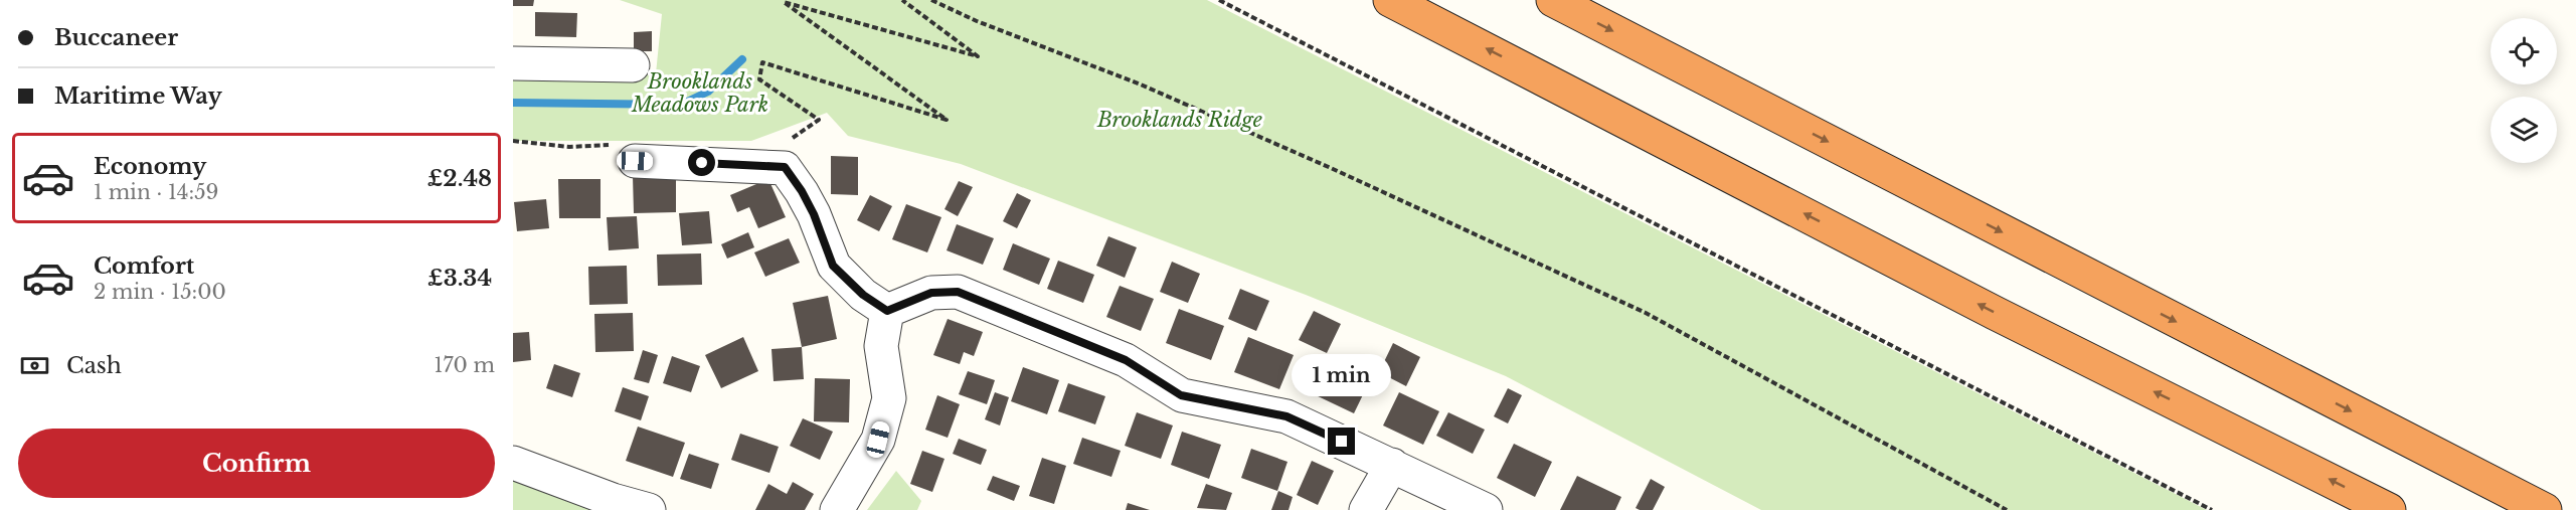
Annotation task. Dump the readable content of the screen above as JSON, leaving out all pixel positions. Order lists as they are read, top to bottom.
{
  "parks": ["Brooklands Meadows Park", "Brooklands Ridge"],
  "page": {
    "banner": ["Buccaneer", "Maritime Way"],
    "list": [
      {
        "name": "Economy",
        "note": "1 min · 14:59",
        "value": "£2.48"
      },
      {
        "name": "Comfort",
        "note": "2 min · 15:00",
        "value": "£3.34"
      }
    ],
    "pay": ["Cash", "170 m"],
    "bubble": "1 min",
    "buttons": "Confirm"
  }
}
